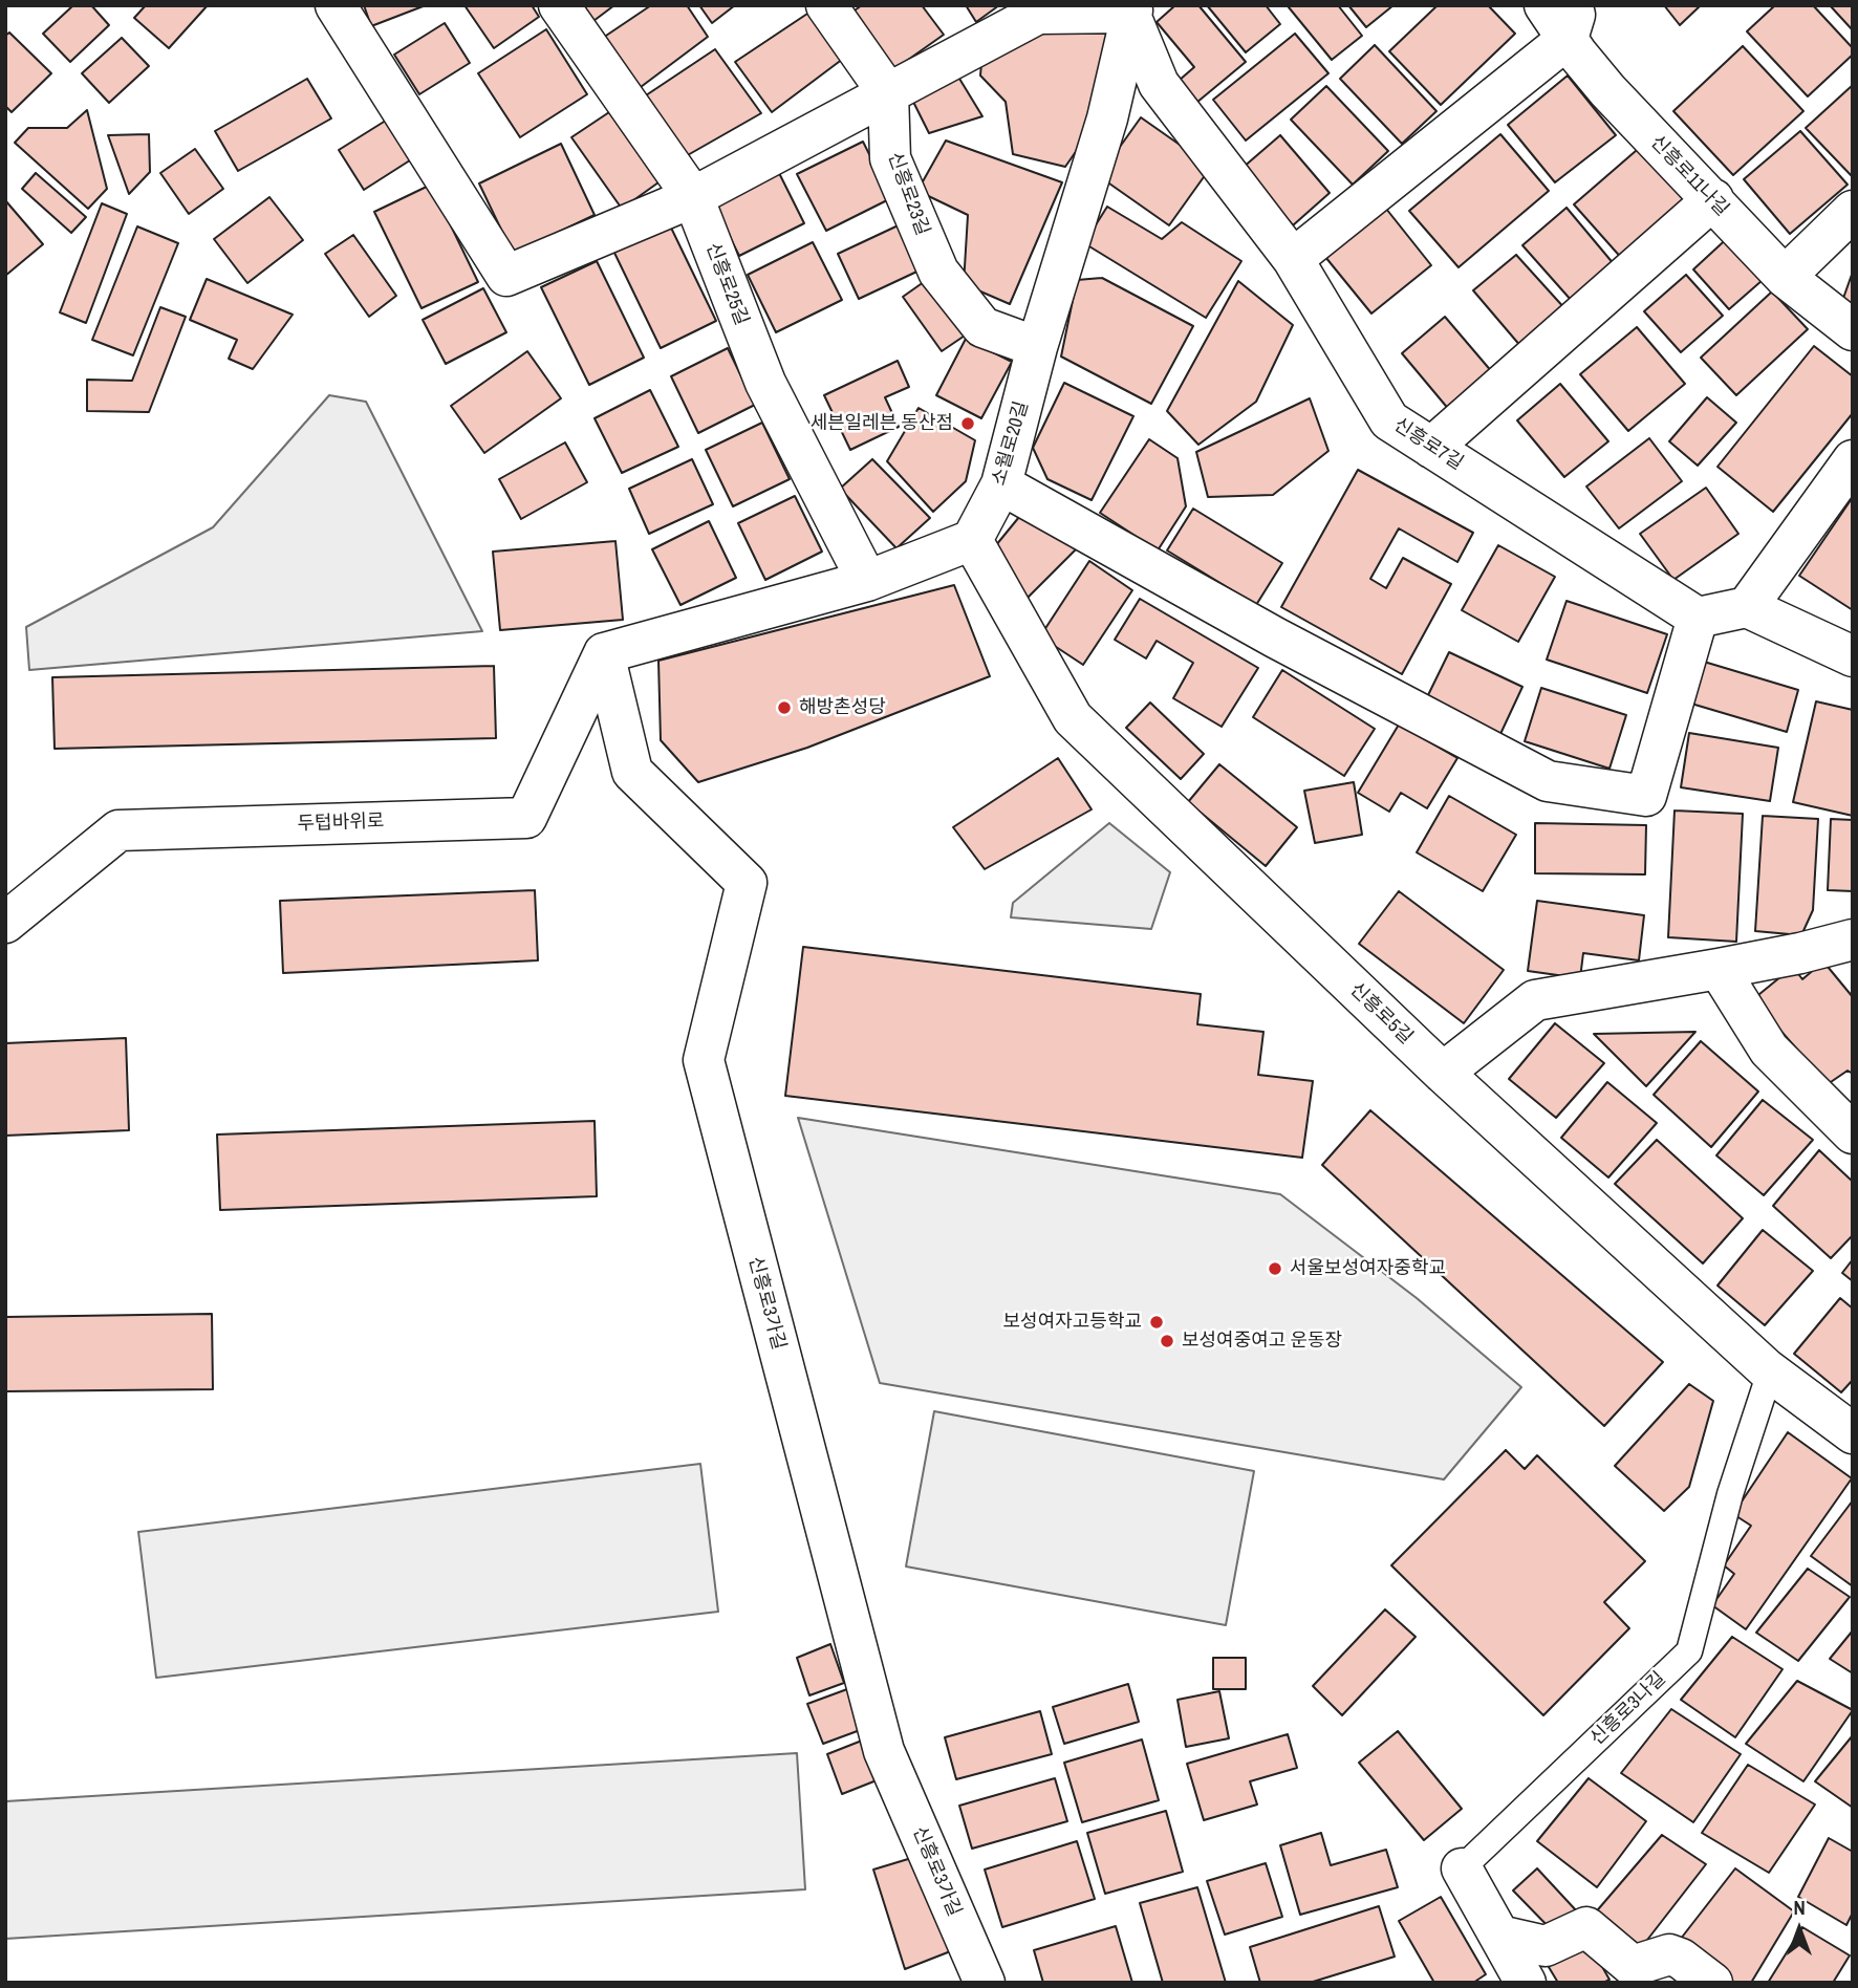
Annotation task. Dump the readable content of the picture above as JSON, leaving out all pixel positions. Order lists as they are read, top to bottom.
{
  "streets": {
    "street": [
      "신흥로11나길",
      "신흥로23길",
      "신흥로25길",
      "소월로20길",
      "신흥로7길",
      "두텁바위로",
      "신흥로5길",
      "신흥로3가길",
      "신흥로3나길"
    ]
  },
  "crossings": [
    ["신흥로23길", "소월로20길"],
    ["소월로20길", "신흥로7길"],
    ["소월로20길", "신흥로5길"],
    ["두텁바위로", "신흥로3가길"],
    ["신흥로5길", "신흥로3나길"]
  ],
  "places": [
    "세븐일레븐 동산점",
    "해방촌성당",
    "서울보성여자중학교",
    "보성여자고등학교",
    "보성여중여고 운동장"
  ],
  "north": "top"
}
